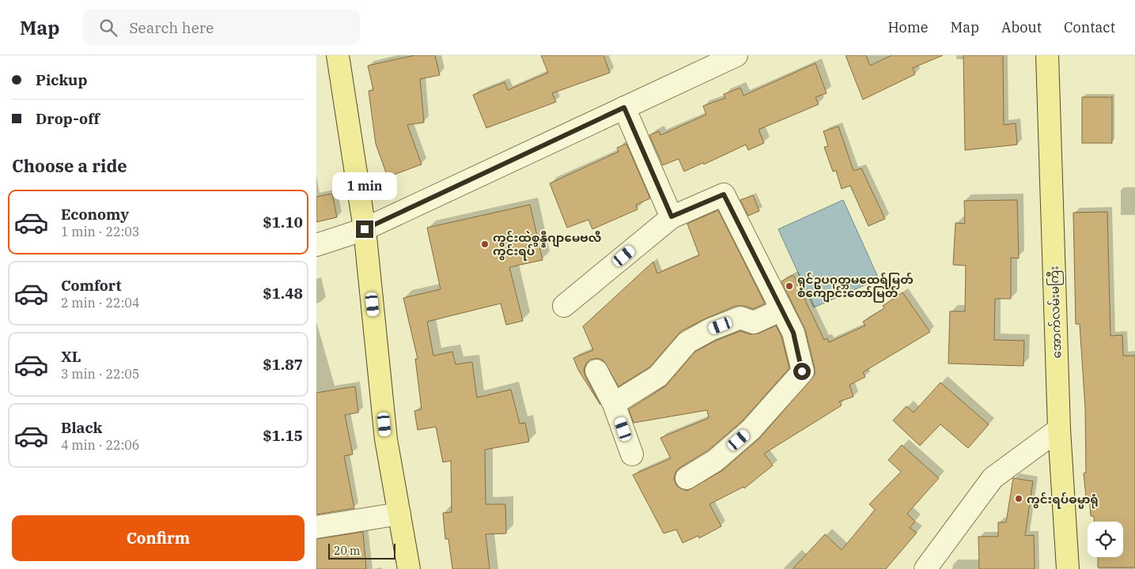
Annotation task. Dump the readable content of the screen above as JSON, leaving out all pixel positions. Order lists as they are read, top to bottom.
{
  "streets": {
    "main road": ["အောက်လမ်းမကြီး"]
  },
  "places": ["ကွင်းထဲစွန္နီဂျာမေဗလီ ကွင်းရပ်", "ရှင်ဥပဂုတ္တမထေရ်မြတ် စံကျောင်းတော်မြတ်", "ကွင်းရပ်ဓမ္မာရုံ"],
  "scale_bar": "20 m",
  "page": {
    "header": "Map",
    "search": "Search here",
    "nav": [
      "Home",
      "Map",
      "About",
      "Contact"
    ],
    "banner": ["Pickup", "Drop-off"],
    "heading": "Choose a ride",
    "bubble": "1 min",
    "list": [
      {
        "name": "Economy",
        "note": "1 min · 22:03",
        "value": "$1.10"
      },
      {
        "name": "Comfort",
        "note": "2 min · 22:04",
        "value": "$1.48"
      },
      {
        "name": "XL",
        "note": "3 min · 22:05",
        "value": "$1.87"
      },
      {
        "name": "Black",
        "note": "4 min · 22:06",
        "value": "$1.15"
      }
    ],
    "buttons": "Confirm",
    "scale": "20 m"
  }
}
